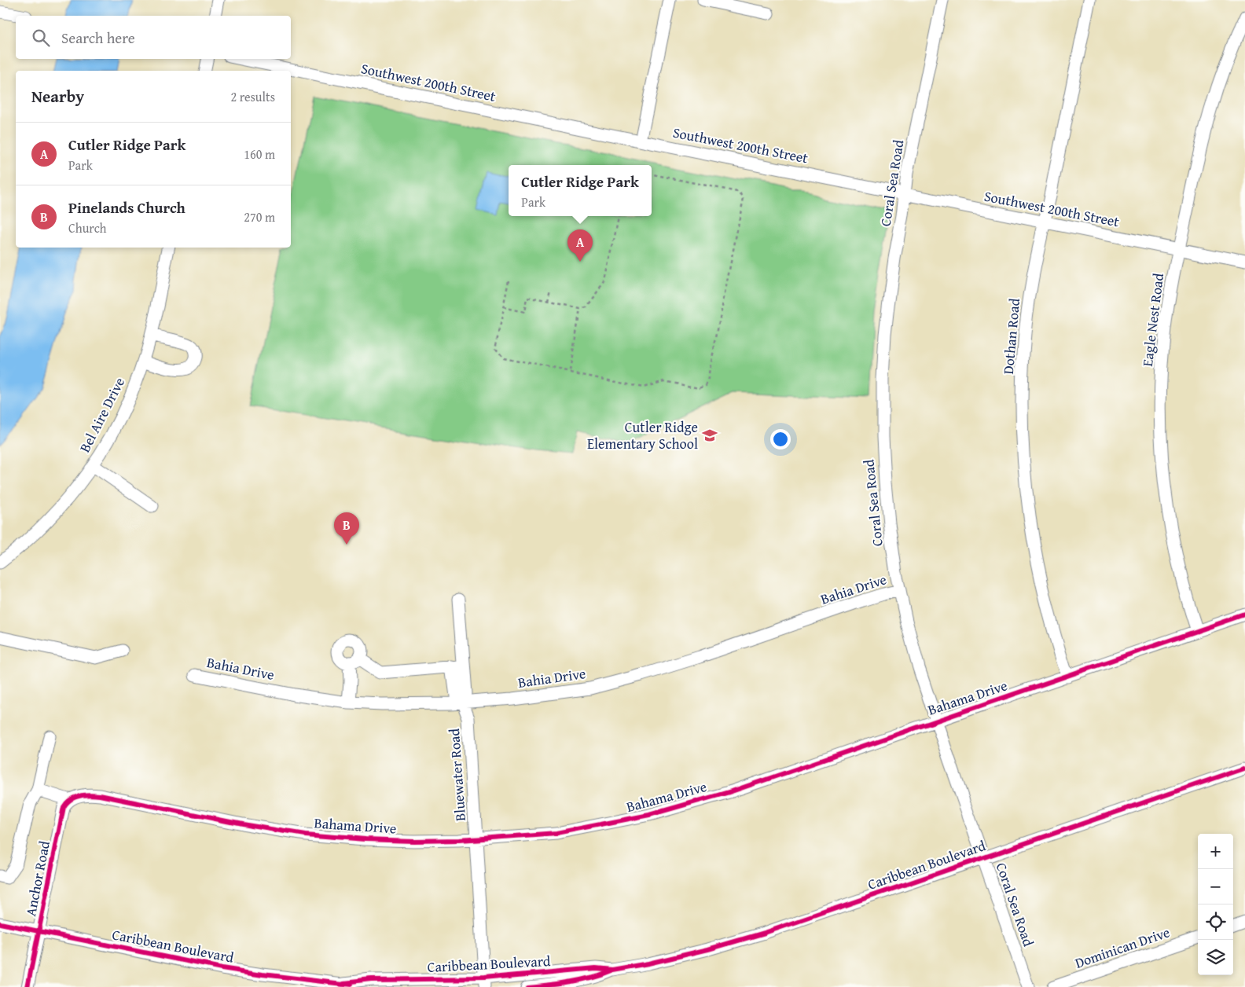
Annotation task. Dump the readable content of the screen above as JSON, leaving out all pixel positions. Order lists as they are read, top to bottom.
{
  "streets": {
    "street": [
      "Southwest 200th Street",
      "Coral Sea Road",
      "Eagle Nest Road",
      "Dothan Road",
      "Bel Aire Drive",
      "Bahia Drive",
      "Bahama Drive",
      "Bluewater Road",
      "Caribbean Boulevard",
      "Anchor Road",
      "Dominican Drive"
    ]
  },
  "crossings": [
    ["Southwest 200th Street", "Coral Sea Road"],
    ["Southwest 200th Street", "Eagle Nest Road"],
    ["Southwest 200th Street", "Dothan Road"],
    ["Coral Sea Road", "Bahia Drive"],
    ["Coral Sea Road", "Bahama Drive"],
    ["Coral Sea Road", "Caribbean Boulevard"],
    ["Eagle Nest Road", "Bahama Drive"],
    ["Dothan Road", "Bahama Drive"],
    ["Bahia Drive", "Bluewater Road"],
    ["Bahama Drive", "Bluewater Road"],
    ["Bahama Drive", "Anchor Road"],
    ["Bluewater Road", "Caribbean Boulevard"],
    ["Caribbean Boulevard", "Anchor Road"]
  ],
  "places": {
    "school or university": ["Cutler Ridge Elementary School"]
  },
  "page": {
    "search": "Search here",
    "heading": ["Nearby", "2 results"],
    "list": [
      {
        "mark": "A",
        "name": "Cutler Ridge Park",
        "note": "Park",
        "value": "160 m"
      },
      {
        "mark": "B",
        "name": "Pinelands Church",
        "note": "Church",
        "value": "270 m"
      }
    ],
    "popup": ["Cutler Ridge Park", "Park"],
    "pins": ["A", "B"],
    "map_buttons": ["+", "−"]
  }
}
